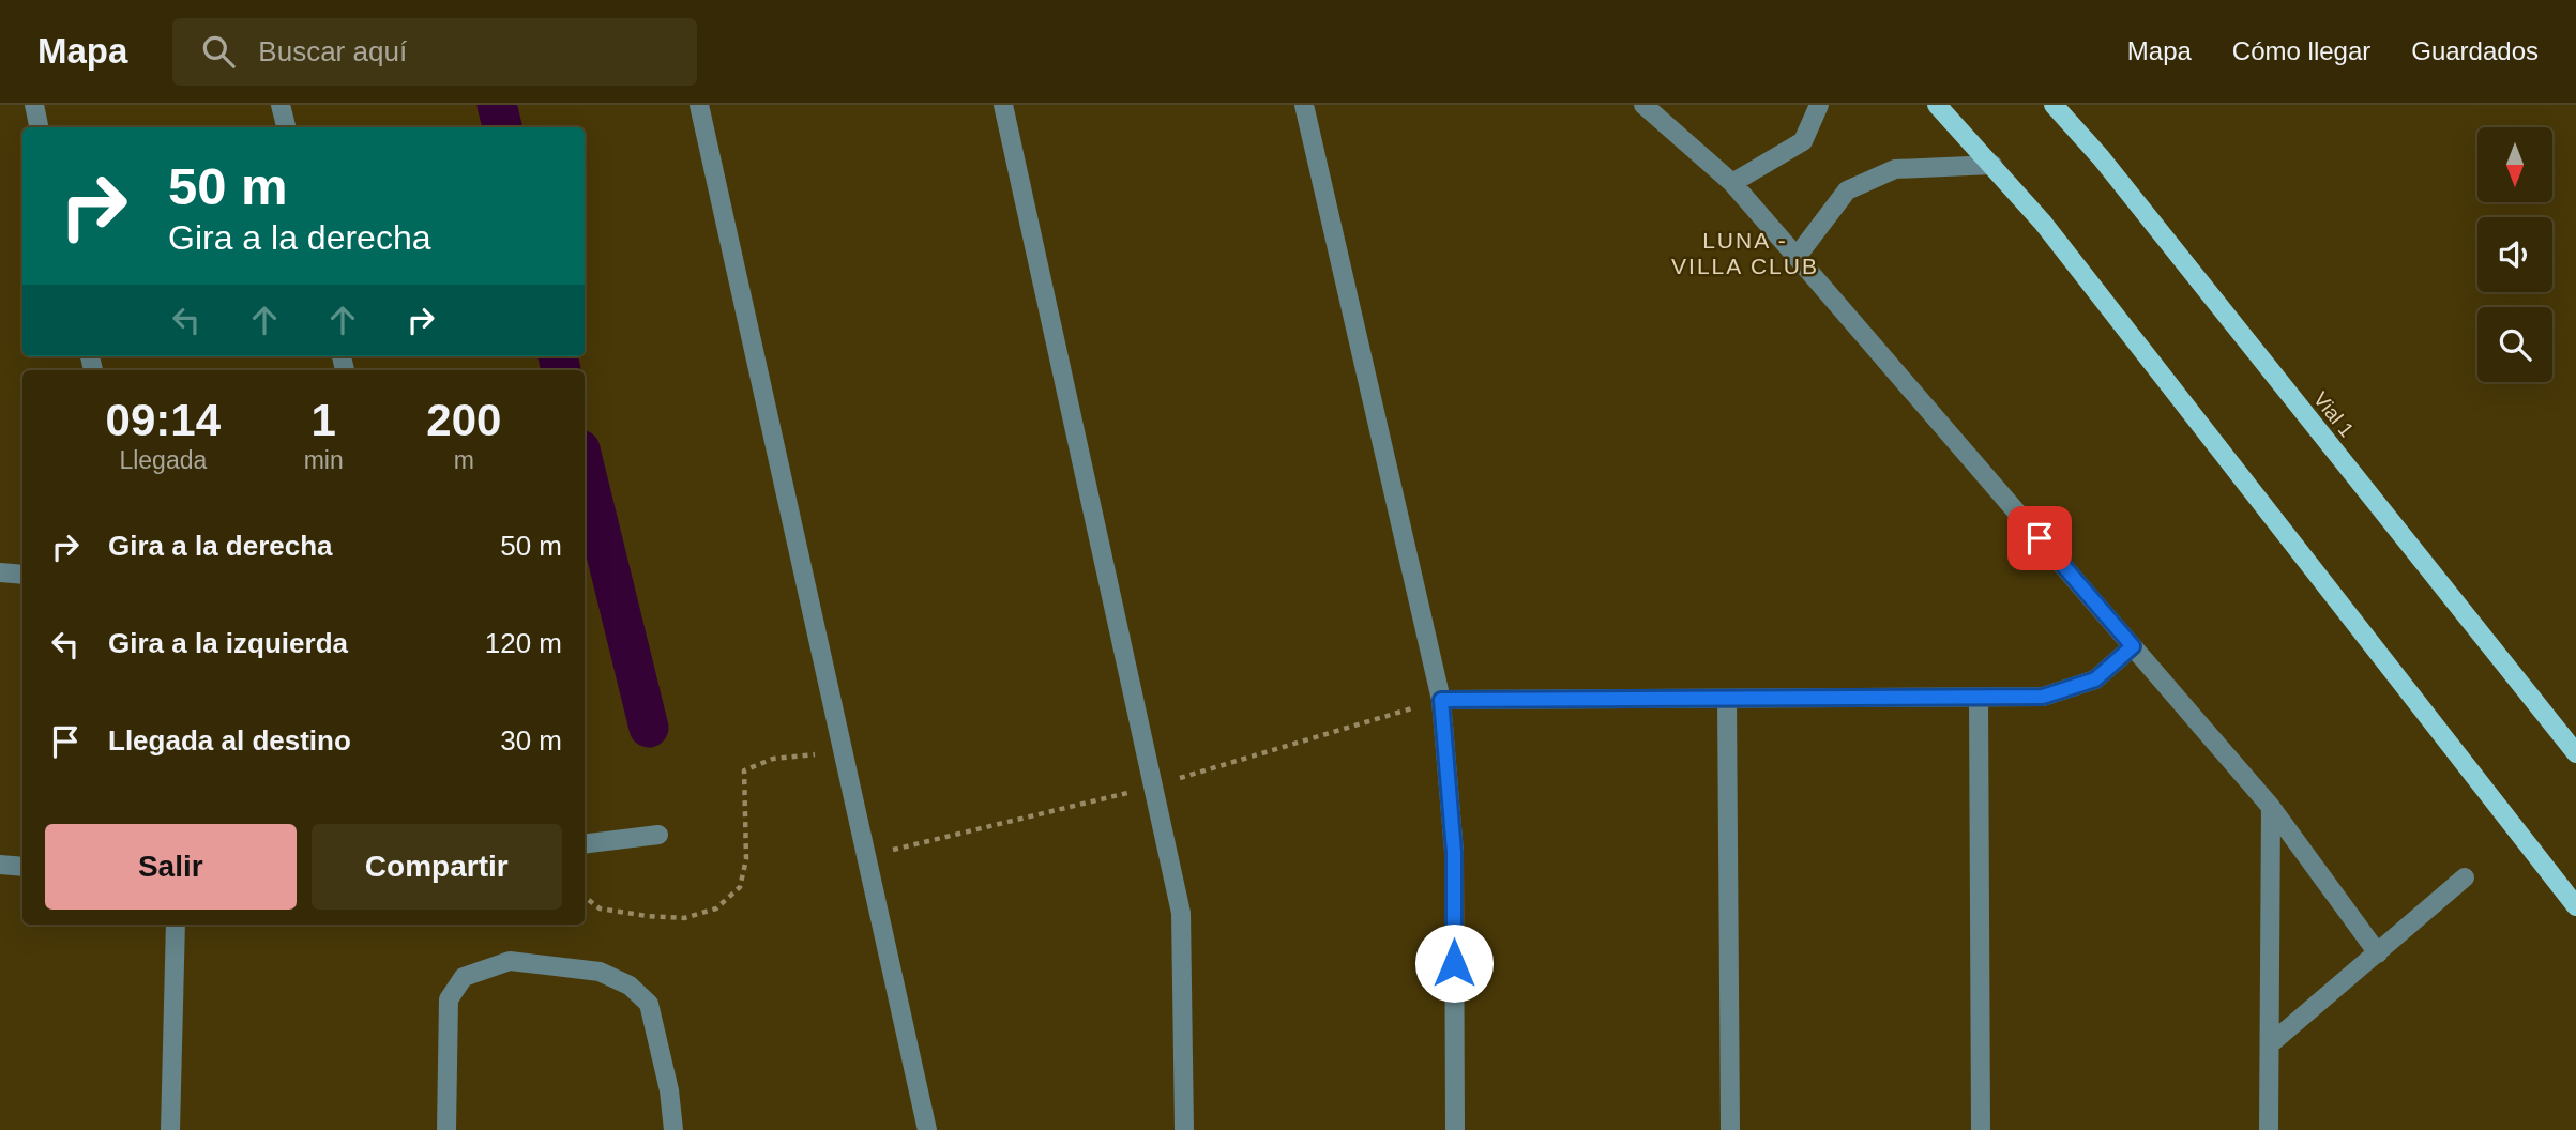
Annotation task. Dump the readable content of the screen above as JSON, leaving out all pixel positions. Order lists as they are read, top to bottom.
{
  "streets": {
    "main road": ["Vial 1"]
  },
  "districts": ["LUNA - VILLA CLUB"],
  "north": "bottom",
  "page": {
    "header": "Mapa",
    "search": "Buscar aquí",
    "nav": ["Mapa", "Cómo llegar", "Guardados"],
    "turn": ["50 m", "Gira a la derecha"],
    "eta": [
      "09:14",
      "Llegada",
      "1",
      "min",
      "200",
      "m"
    ],
    "list": [
      {
        "name": "Gira a la derecha",
        "value": "50 m"
      },
      {
        "name": "Gira a la izquierda",
        "value": "120 m"
      },
      {
        "name": "Llegada al destino",
        "value": "30 m"
      }
    ],
    "buttons": ["Salir", "Compartir"]
  }
}
